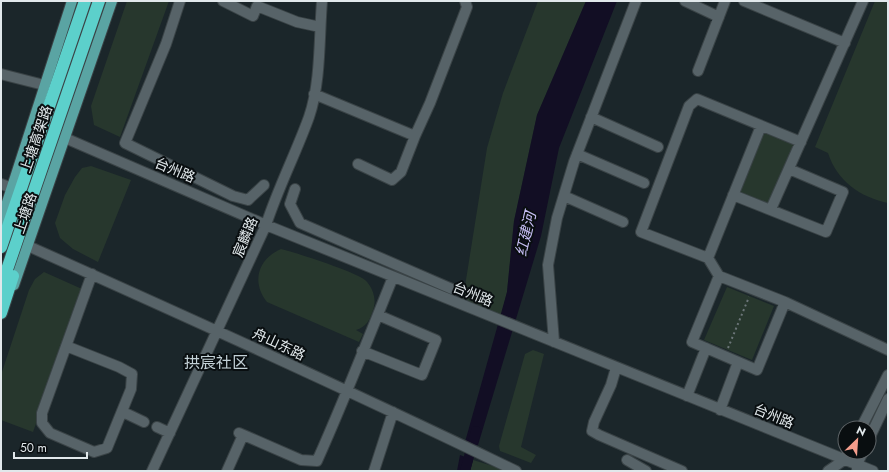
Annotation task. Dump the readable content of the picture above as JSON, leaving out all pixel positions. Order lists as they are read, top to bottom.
{
  "streets": {
    "highway": ["上塘高架路"],
    "main road": ["上塘路"],
    "street": ["台州路", "宸麟路", "舟山东路"]
  },
  "crossings": [
    ["上塘高架路", "上塘路"],
    ["台州路", "上塘路"],
    ["台州路", "宸麟路"],
    ["上塘路", "舟山东路"],
    ["宸麟路", "舟山东路"]
  ],
  "districts": ["拱宸社区"],
  "water": ["红建河"],
  "scale_bar": "50 m",
  "north": "top right"
}
